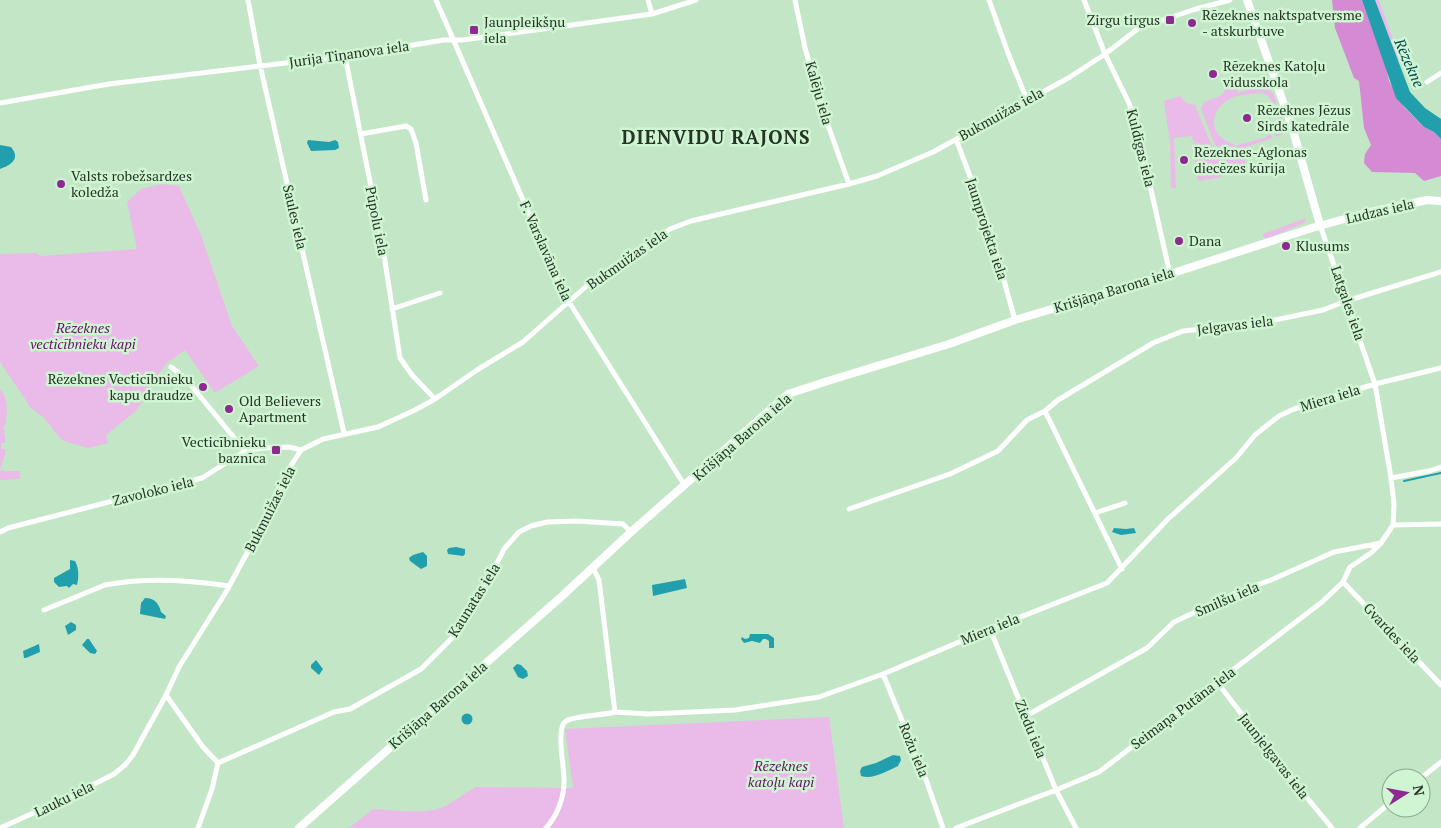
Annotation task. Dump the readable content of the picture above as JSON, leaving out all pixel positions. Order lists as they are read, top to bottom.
{
  "streets": {
    "main road": ["Ludzas iela", "Krišjāņa Barona iela", "Latgales iela"],
    "street": [
      "Jurija Tiņanova iela",
      "Kalēju iela",
      "Bukmuižas iela",
      "Kuldīgas iela",
      "Saules iela",
      "Pūpolu iela",
      "Jaunprojekta iela",
      "F. Varslavāna iela",
      "Jelgavas iela",
      "Miera iela",
      "Zavoloko iela",
      "Smilšu iela",
      "Kaunatas iela",
      "Gvardes iela",
      "Seimaņa Putāna iela",
      "Ziedu iela",
      "Rožu iela",
      "Jaunjelgavas iela",
      "Lauku iela"
    ]
  },
  "crossings": [
    ["Jurija Tiņanova iela", "Saules iela"],
    ["Jurija Tiņanova iela", "Pūpolu iela"],
    ["Jurija Tiņanova iela", "F. Varslavāna iela"],
    ["Kalēju iela", "Bukmuižas iela"],
    ["Bukmuižas iela", "Kuldīgas iela"],
    ["Bukmuižas iela", "Saules iela"],
    ["Bukmuižas iela", "Pūpolu iela"],
    ["Bukmuižas iela", "Jaunprojekta iela"],
    ["Bukmuižas iela", "F. Varslavāna iela"],
    ["Bukmuižas iela", "Zavoloko iela"],
    ["Bukmuižas iela", "Lauku iela"],
    ["Kuldīgas iela", "Krišjāņa Barona iela"],
    ["Ludzas iela", "Krišjāņa Barona iela"],
    ["Ludzas iela", "Latgales iela"],
    ["Jaunprojekta iela", "Krišjāņa Barona iela"],
    ["F. Varslavāna iela", "Krišjāņa Barona iela"],
    ["Krišjāņa Barona iela", "Latgales iela"],
    ["Krišjāņa Barona iela", "Kaunatas iela"],
    ["Latgales iela", "Jelgavas iela"],
    ["Latgales iela", "Miera iela"],
    ["Miera iela", "Ziedu iela"],
    ["Miera iela", "Rožu iela"],
    ["Smilšu iela", "Seimaņa Putāna iela"],
    ["Smilšu iela", "Ziedu iela"],
    ["Gvardes iela", "Seimaņa Putāna iela"],
    ["Seimaņa Putāna iela", "Ziedu iela"],
    ["Seimaņa Putāna iela", "Jaunjelgavas iela"]
  ],
  "districts": ["DIENVIDU RAJONS"],
  "water": ["Rēzekne"],
  "parks": ["Rēzeknes vecticībnieku kapi", "Rēzeknes katoļu kapi"],
  "places": {
    "transit": ["Zirgu tirgus", "Jaunpleikšņu iela", "Vecticībnieku baznīca"],
    "other": [
      "Rēzeknes naktspatversme - atskurbtuve",
      "Rēzeknes Katoļu vidusskola",
      "Rēzeknes Jēzus Sirds katedrāle",
      "Rēzeknes-Aglonas diecēzes kūrija",
      "Valsts robežsardzes koledža",
      "Dana",
      "Klusums",
      "Rēzeknes Vecticībnieku kapu draudze",
      "Old Believers Apartment"
    ]
  },
  "north": "right"
}
